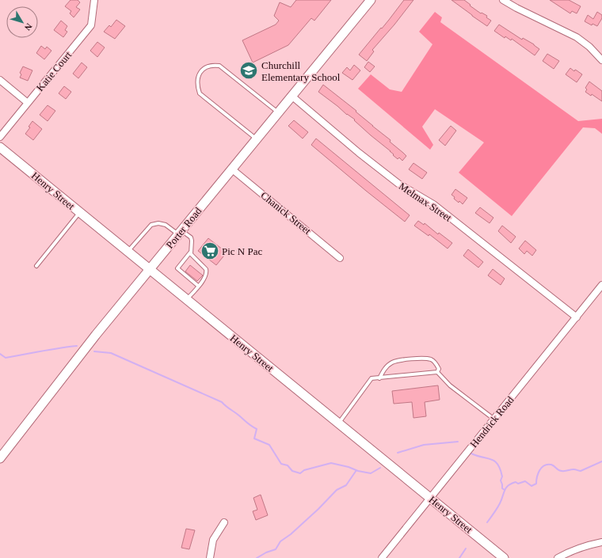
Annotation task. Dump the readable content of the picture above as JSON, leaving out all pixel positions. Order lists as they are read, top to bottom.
{
  "streets": {
    "street": [
      "Katie Court",
      "Henry Street",
      "Melmax Street",
      "Chanick Street",
      "Porter Road",
      "Hendrick Road"
    ]
  },
  "crossings": [
    ["Henry Street", "Porter Road"],
    ["Henry Street", "Hendrick Road"],
    ["Melmax Street", "Porter Road"],
    ["Melmax Street", "Hendrick Road"],
    ["Chanick Street", "Porter Road"]
  ],
  "places": {
    "school or university": ["Churchill Elementary School"],
    "supermarket": ["Pic N Pac"]
  },
  "north": "bottom right"
}
